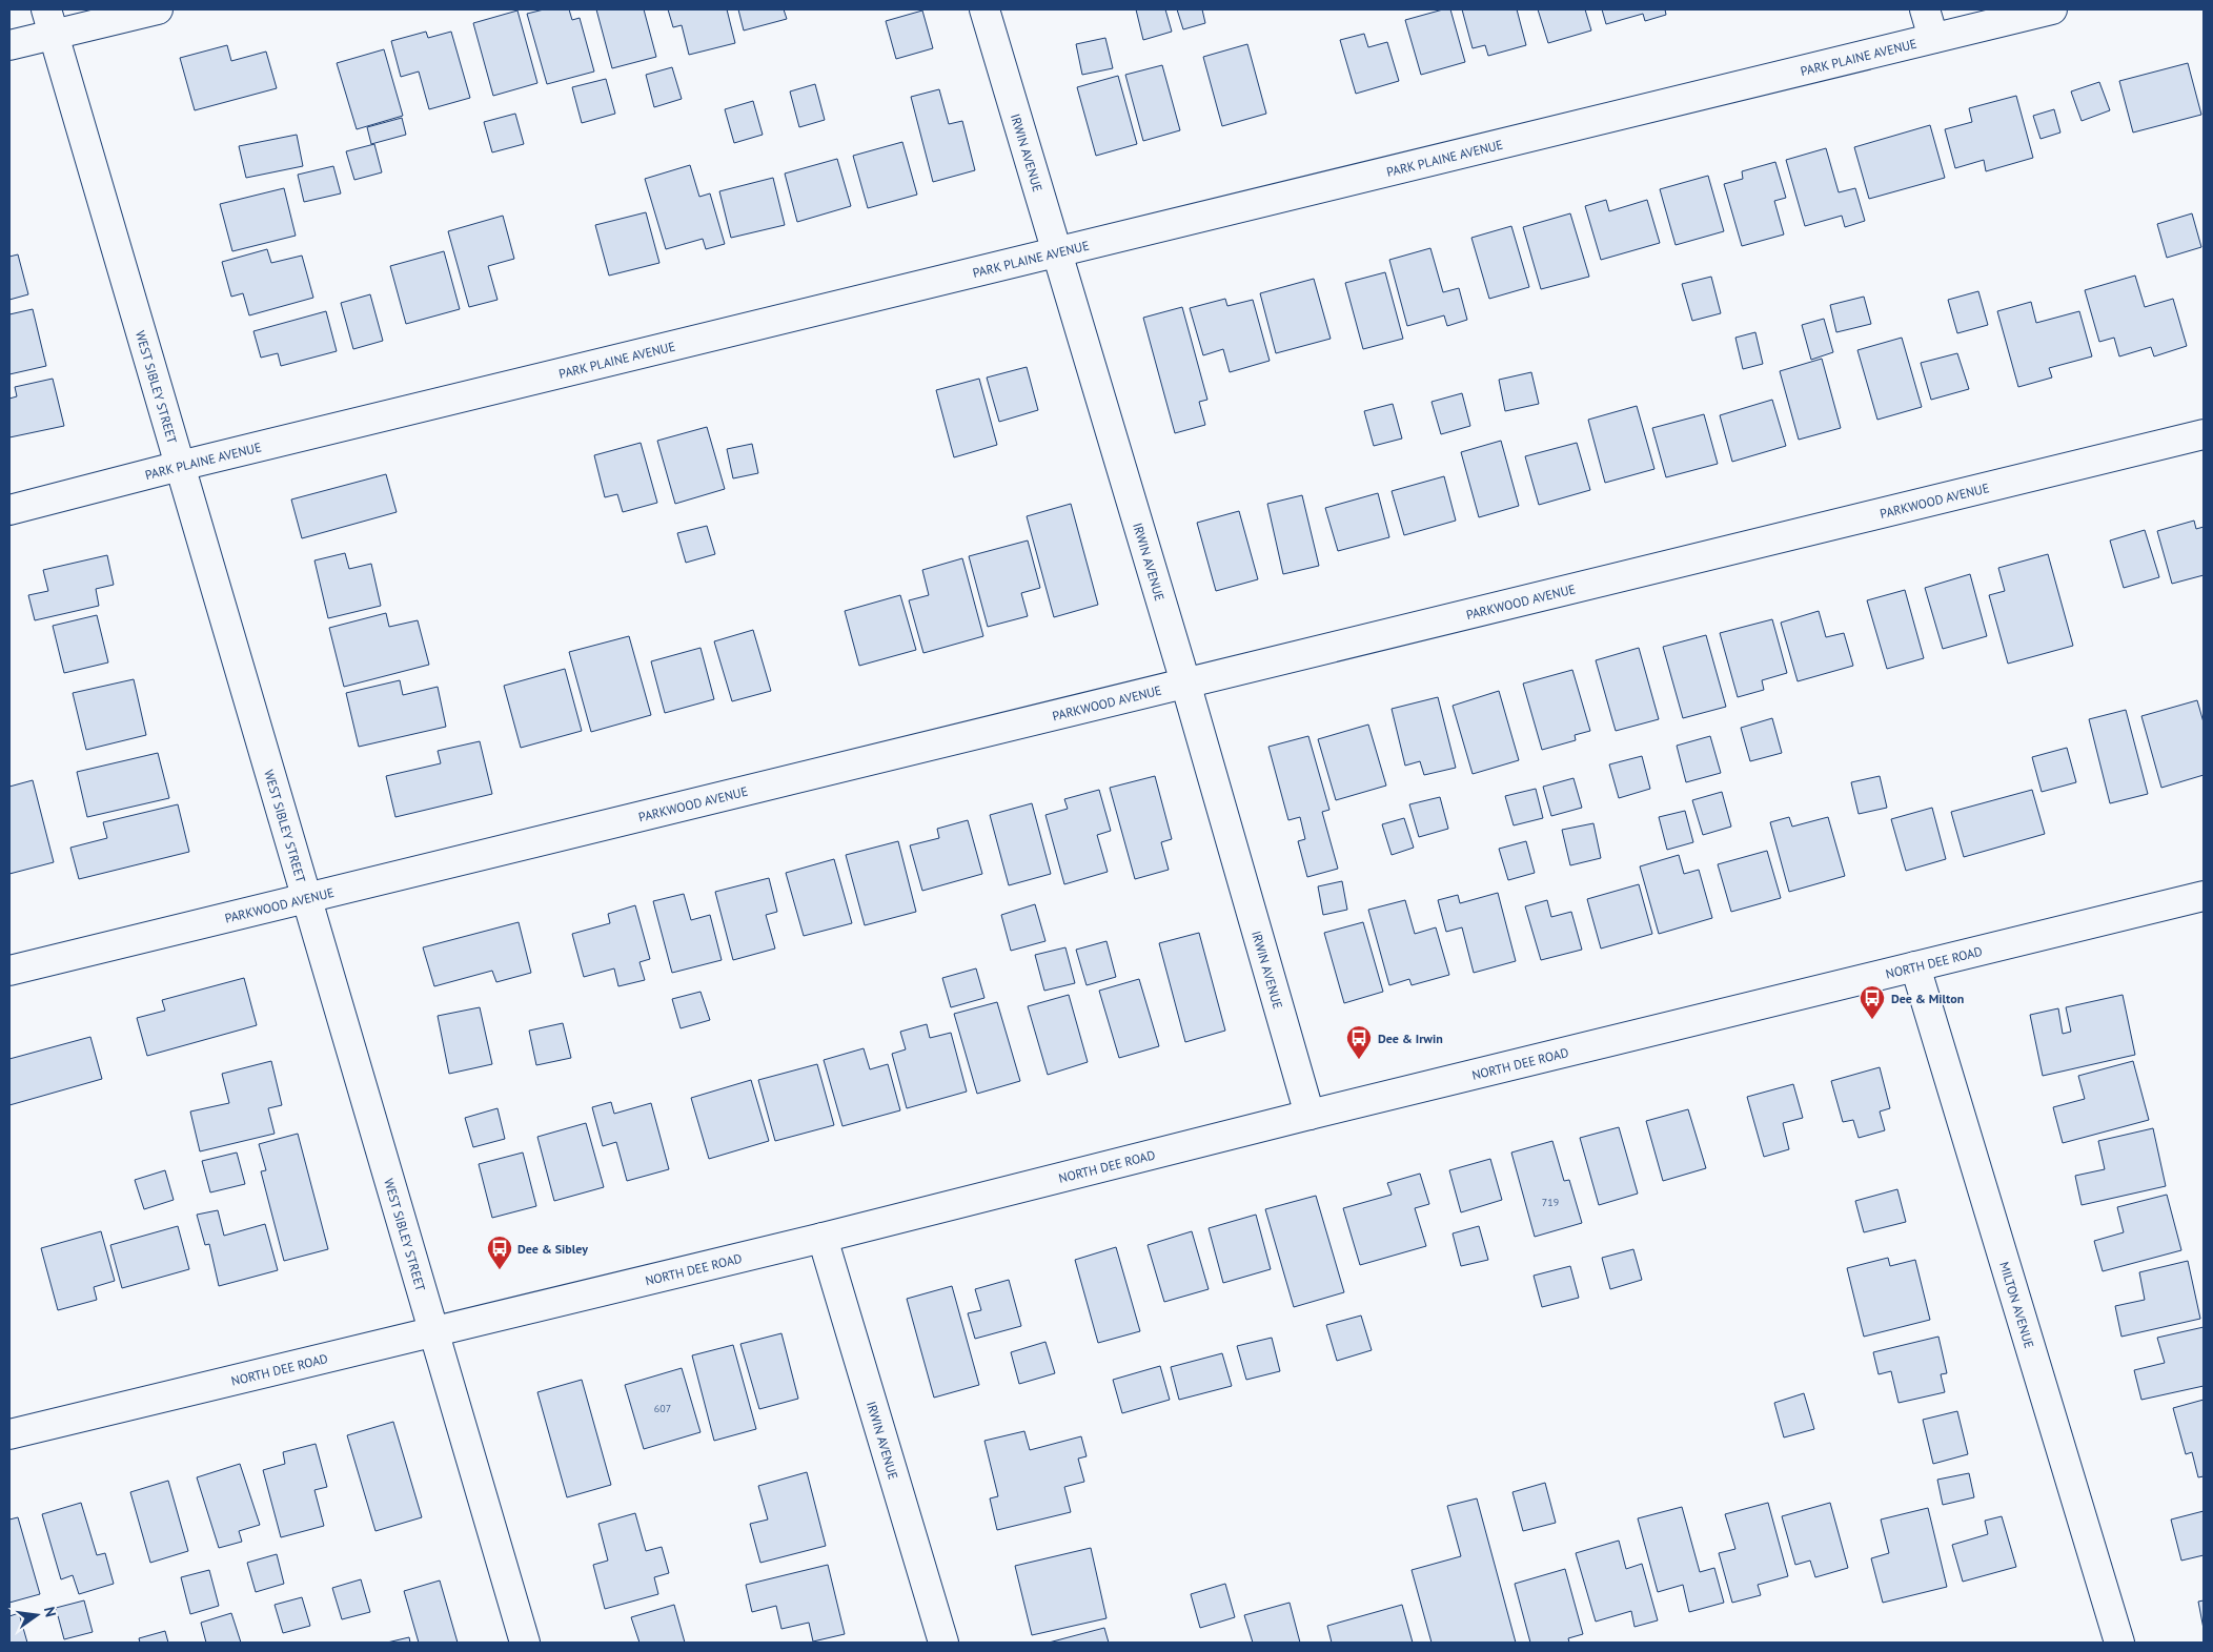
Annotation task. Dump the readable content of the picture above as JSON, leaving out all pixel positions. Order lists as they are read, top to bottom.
{
  "streets": {
    "street": [
      "PARK PLAINE AVENUE",
      "IRWIN AVENUE",
      "WEST SIBLEY STREET",
      "PARKWOOD AVENUE",
      "NORTH DEE ROAD",
      "MILTON AVENUE"
    ]
  },
  "crossings": [
    ["PARK PLAINE AVENUE", "IRWIN AVENUE"],
    ["PARK PLAINE AVENUE", "WEST SIBLEY STREET"],
    ["IRWIN AVENUE", "PARKWOOD AVENUE"],
    ["IRWIN AVENUE", "NORTH DEE ROAD"],
    ["WEST SIBLEY STREET", "PARKWOOD AVENUE"],
    ["WEST SIBLEY STREET", "NORTH DEE ROAD"],
    ["NORTH DEE ROAD", "MILTON AVENUE"]
  ],
  "places": {
    "bus stop": ["Dee & Milton", "Dee & Irwin", "Dee & Sibley"]
  },
  "house_numbers": ["719", "607"],
  "north": "right"
}
